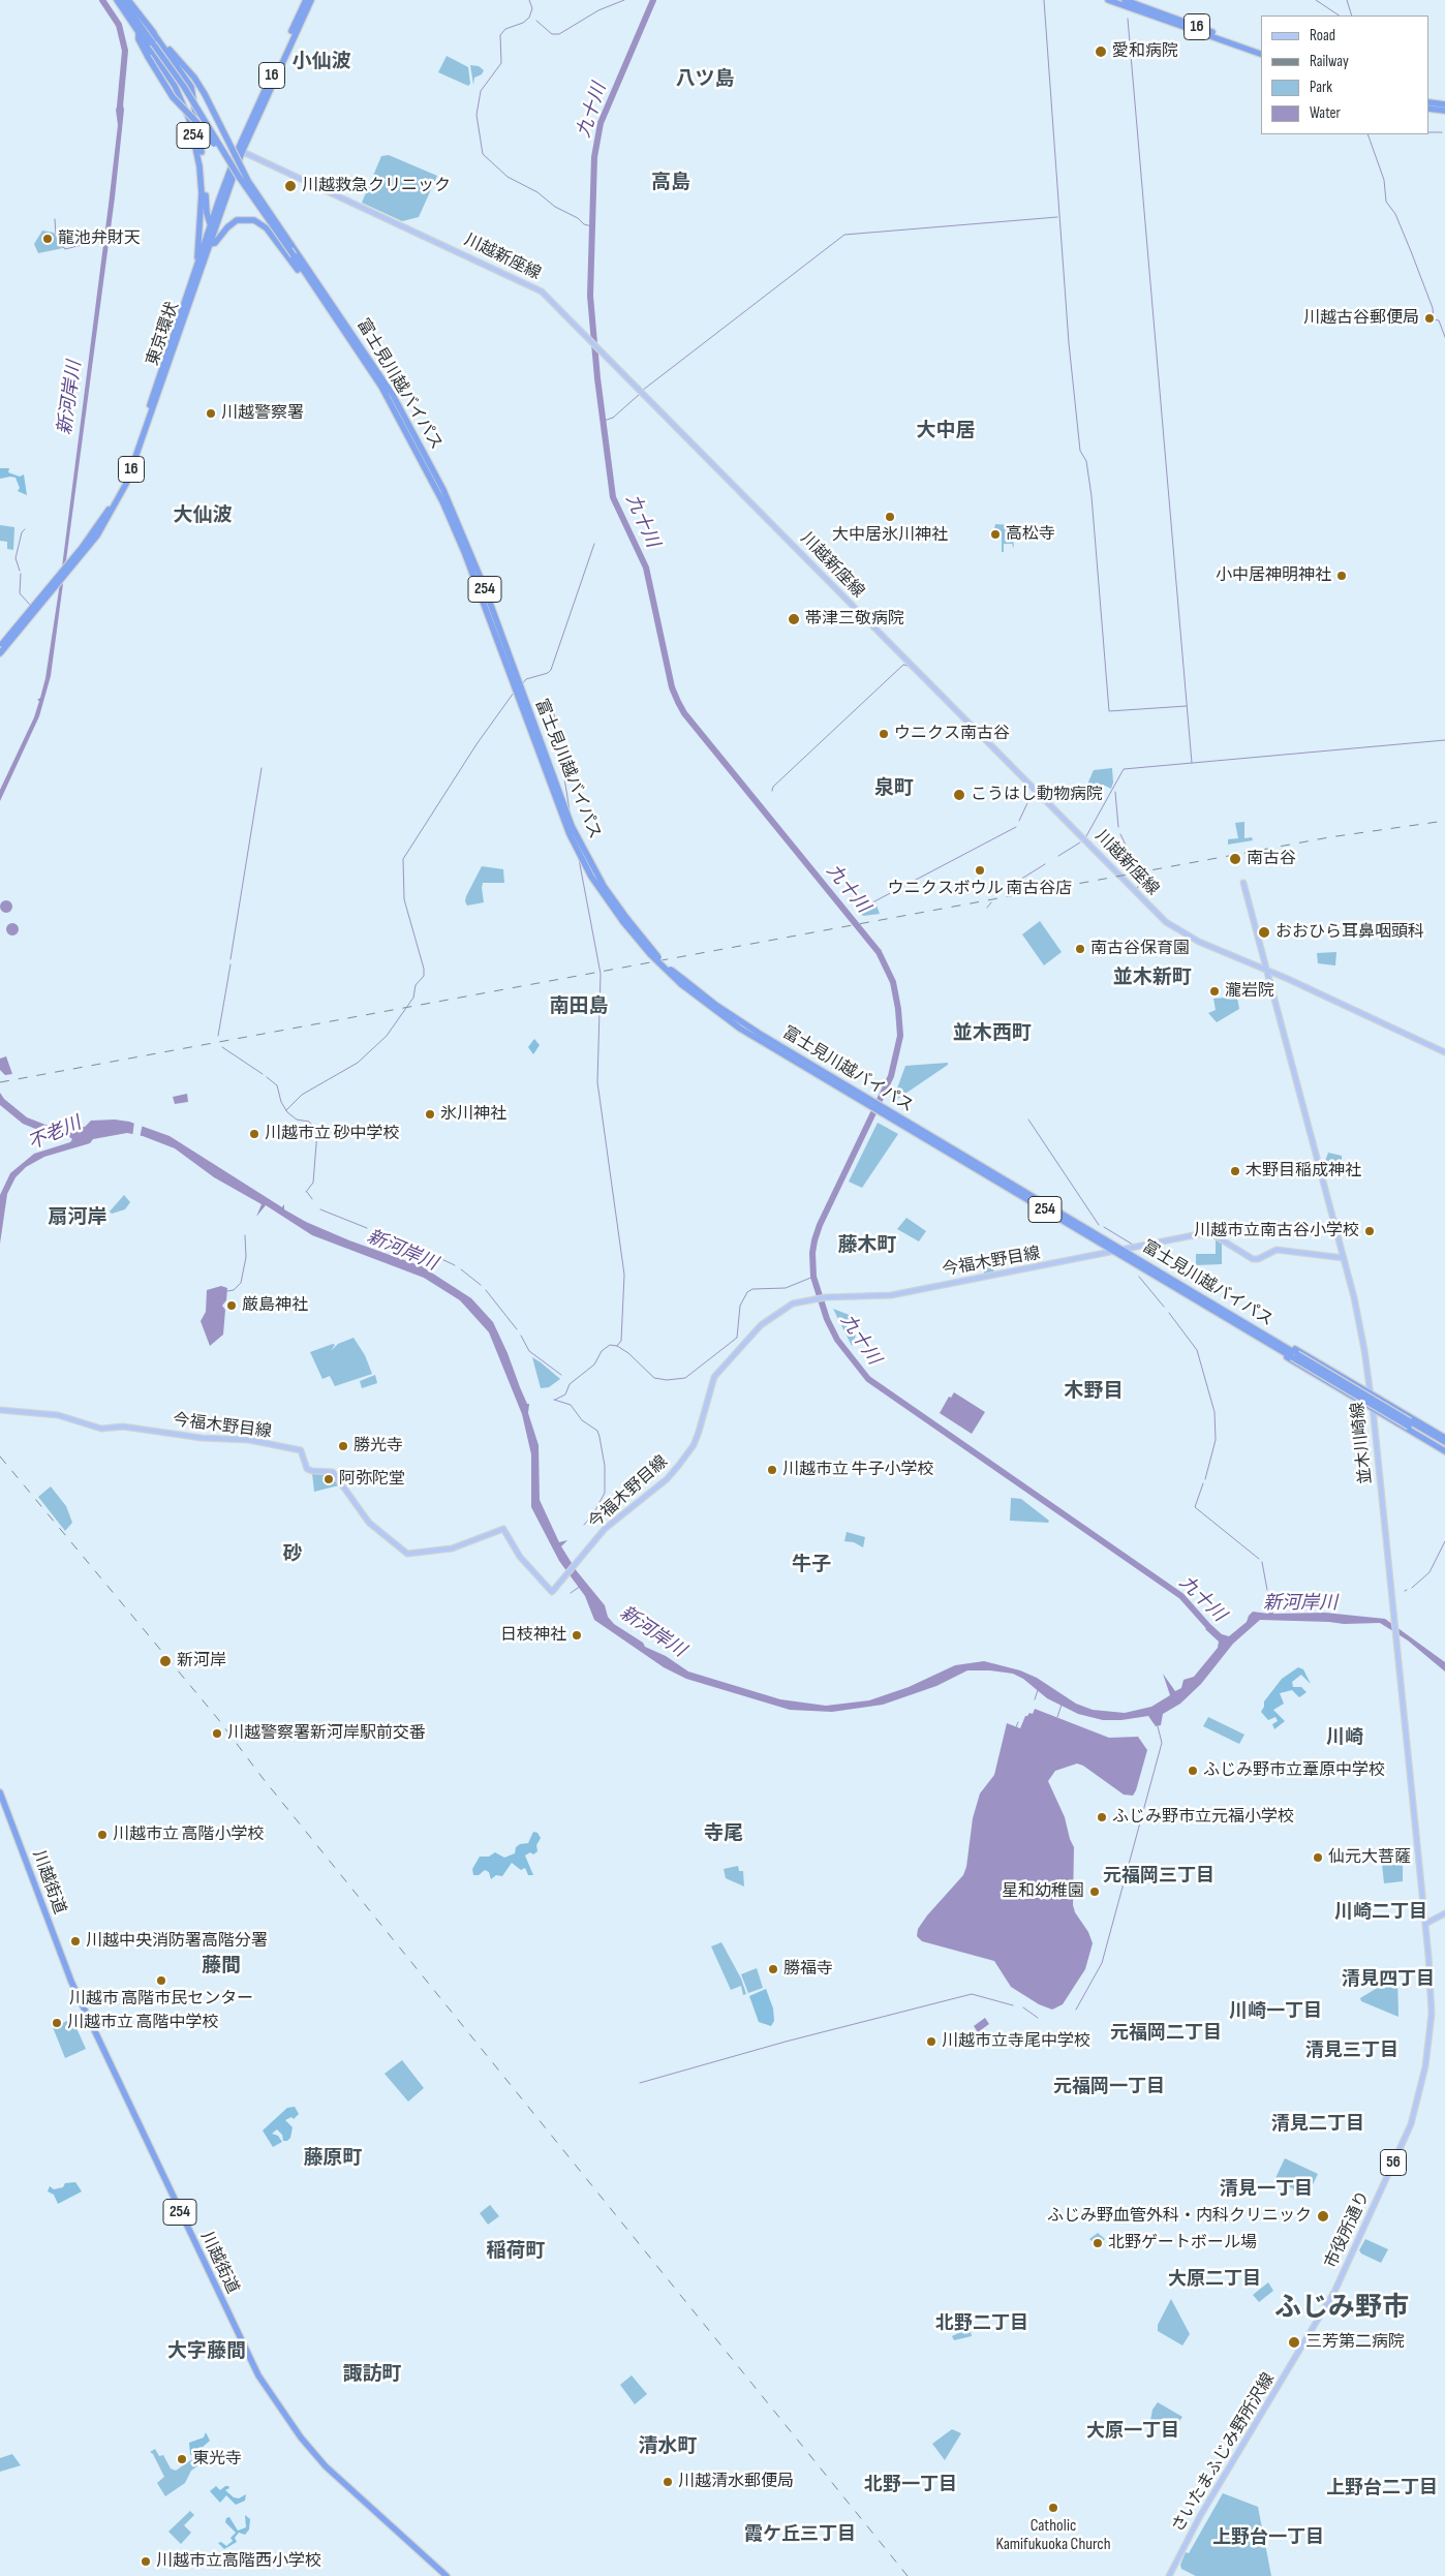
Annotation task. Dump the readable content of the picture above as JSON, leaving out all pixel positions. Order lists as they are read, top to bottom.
{
  "streets": {
    "highway": [
      "16",
      "254",
      "東京環状",
      "富士見川越バイパス",
      "川越街道"
    ],
    "main road": [
      "川越新座線",
      "今福木野目線",
      "並木川崎線",
      "56",
      "市役所通り",
      "さいたまふじみ野所沢線"
    ]
  },
  "crossings": [
    ["254", "東京環状"],
    ["254", "富士見川越バイパス"],
    ["254", "並木川崎線"],
    ["川越新座線", "東京環状"],
    ["川越新座線", "並木川崎線"],
    ["富士見川越バイパス", "今福木野目線"],
    ["今福木野目線", "並木川崎線"],
    ["並木川崎線", "市役所通り"],
    ["市役所通り", "さいたまふじみ野所沢線"]
  ],
  "districts": [
    "小仙波",
    "八ツ島",
    "高島",
    "大中居",
    "大仙波",
    "泉町",
    "並木新町",
    "南田島",
    "並木西町",
    "扇河岸",
    "藤木町",
    "木野目",
    "砂",
    "牛子",
    "川崎",
    "寺尾",
    "元福岡三丁目",
    "川崎二丁目",
    "藤間",
    "清見四丁目",
    "川崎一丁目",
    "元福岡二丁目",
    "清見三丁目",
    "元福岡一丁目",
    "清見二丁目",
    "藤原町",
    "清見一丁目",
    "稲荷町",
    "大原二丁目",
    "ふじみ野市",
    "北野二丁目",
    "大字藤間",
    "諏訪町",
    "大原一丁目",
    "清水町",
    "北野一丁目",
    "上野台二丁目",
    "霞ケ丘三丁目",
    "上野台一丁目"
  ],
  "water": ["九十川", "新河岸川", "不老川"],
  "places": [
    "愛和病院",
    "川越救急クリニック",
    "龍池弁財天",
    "川越古谷郵便局",
    "川越警察署",
    "大中居氷川神社",
    "高松寺",
    "小中居神明神社",
    "帯津三敬病院",
    "ウニクス南古谷",
    "こうはし動物病院",
    "南古谷",
    "ウニクスボウル 南古谷店",
    "おおひら耳鼻咽頭科",
    "南古谷保育園",
    "瀧岩院",
    "氷川神社",
    "川越市立 砂中学校",
    "木野目稲成神社",
    "川越市立南古谷小学校",
    "厳島神社",
    "勝光寺",
    "川越市立 牛子小学校",
    "阿弥陀堂",
    "日枝神社",
    "新河岸",
    "川越警察署新河岸駅前交番",
    "ふじみ野市立葦原中学校",
    "ふじみ野市立元福小学校",
    "川越市立 高階小学校",
    "仙元大菩薩",
    "星和幼稚園",
    "川越中央消防署高階分署",
    "勝福寺",
    "川越市 高階市民センター",
    "川越市立 高階中学校",
    "川越市立寺尾中学校",
    "ふじみ野血管外科・内科クリニック",
    "北野ゲートボール場",
    "三芳第二病院",
    "東光寺",
    "川越清水郵便局",
    "Catholic Kamifukuoka Church",
    "川越市立高階西小学校"
  ],
  "legend": [
    "Road",
    "Railway",
    "Park",
    "Water"
  ]
}
